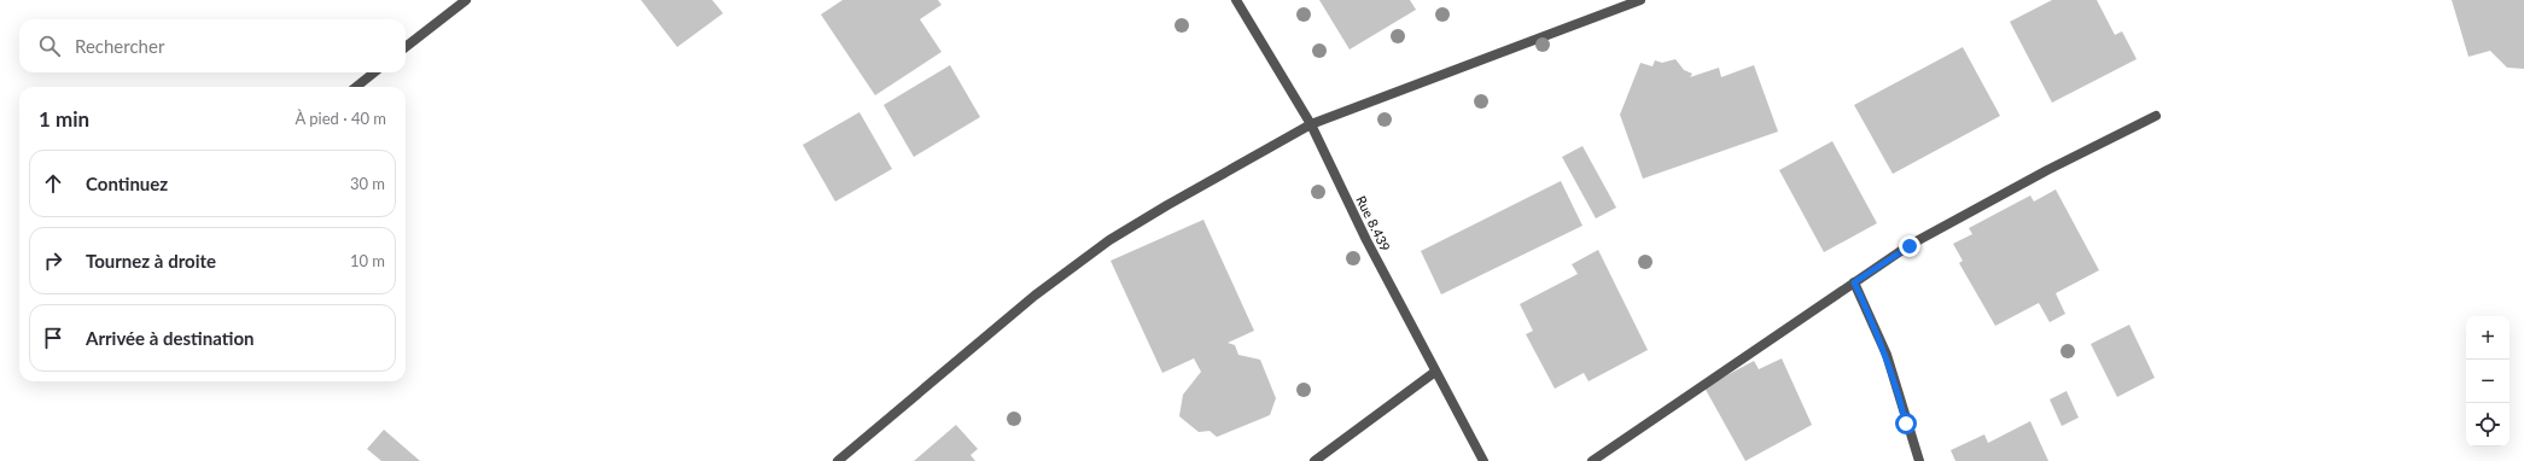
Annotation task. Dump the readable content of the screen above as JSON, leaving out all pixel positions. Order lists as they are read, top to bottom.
{
  "streets": {
    "street": ["Rue 8.439"]
  },
  "page": {
    "search": "Rechercher",
    "heading": ["1 min", "À pied · 40 m"],
    "list": [
      ["Continuez", "30 m"],
      ["Tournez à droite", "10 m"],
      "Arrivée à destination"
    ],
    "map_buttons": ["+", "−"]
  }
}
